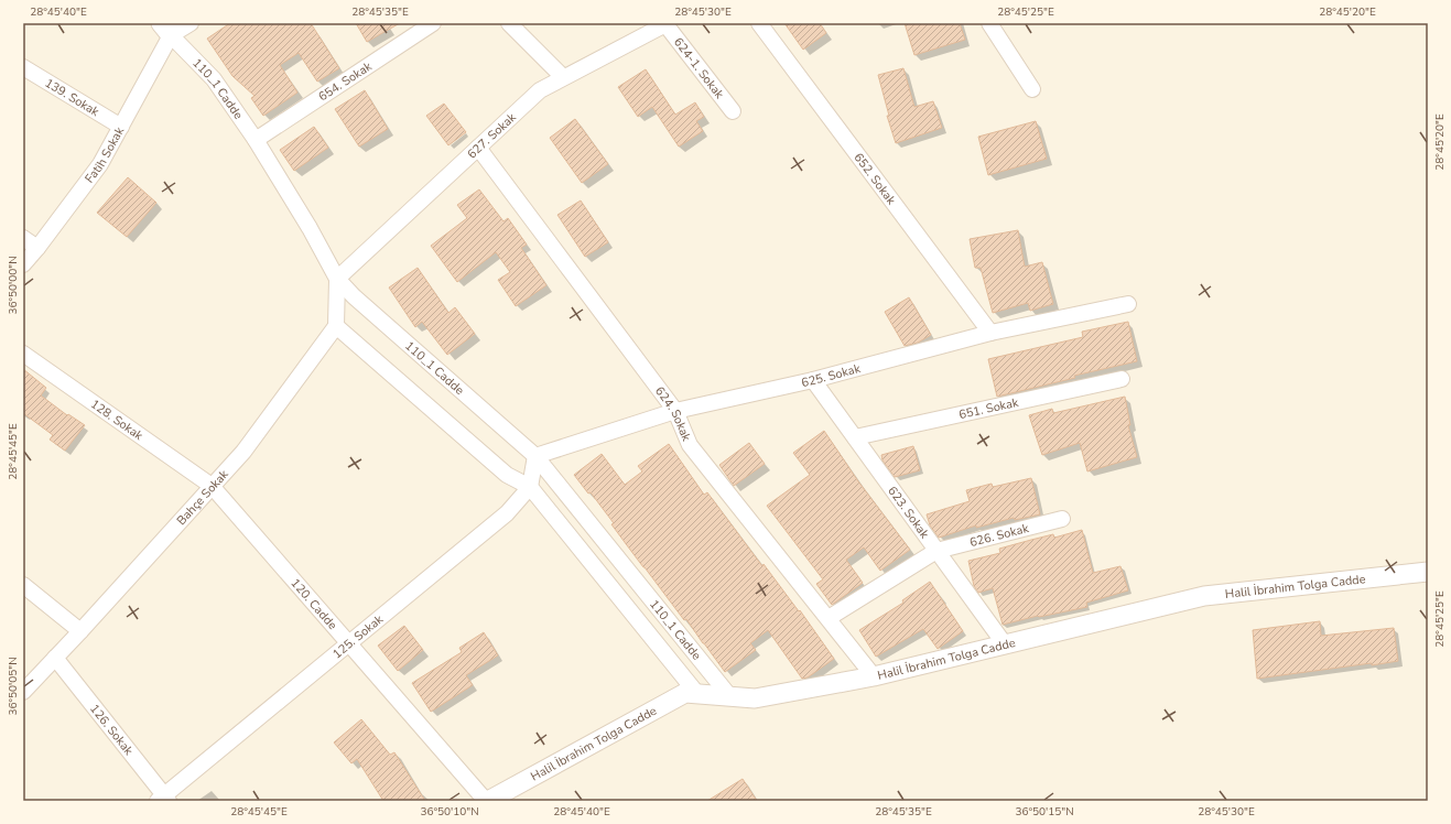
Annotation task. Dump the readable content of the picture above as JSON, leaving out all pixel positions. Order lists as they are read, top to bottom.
{
  "streets": {
    "street": [
      "624-1. Sokak",
      "654. Sokak",
      "110_1 Cadde",
      "139. Sokak",
      "627. Sokak",
      "Fatih Sokak",
      "652. Sokak",
      "625. Sokak",
      "651. Sokak",
      "624. Sokak",
      "128. Sokak",
      "Bahçe Sokak",
      "623. Sokak",
      "626. Sokak",
      "Halil İbrahim Tolga Cadde",
      "120. Cadde",
      "125. Sokak",
      "126. Sokak"
    ]
  },
  "crossings": [
    ["624-1. Sokak", "627. Sokak"],
    ["654. Sokak", "110_1 Cadde"],
    ["110_1 Cadde", "627. Sokak"],
    ["110_1 Cadde", "Fatih Sokak"],
    ["110_1 Cadde", "625. Sokak"],
    ["110_1 Cadde", "Bahçe Sokak"],
    ["110_1 Cadde", "Halil İbrahim Tolga Cadde"],
    ["110_1 Cadde", "125. Sokak"],
    ["139. Sokak", "Fatih Sokak"],
    ["627. Sokak", "624. Sokak"],
    ["652. Sokak", "625. Sokak"],
    ["625. Sokak", "624. Sokak"],
    ["625. Sokak", "623. Sokak"],
    ["651. Sokak", "623. Sokak"],
    ["624. Sokak", "626. Sokak"],
    ["624. Sokak", "Halil İbrahim Tolga Cadde"],
    ["128. Sokak", "Bahçe Sokak"],
    ["128. Sokak", "120. Cadde"],
    ["Bahçe Sokak", "120. Cadde"],
    ["Bahçe Sokak", "126. Sokak"],
    ["623. Sokak", "626. Sokak"],
    ["623. Sokak", "Halil İbrahim Tolga Cadde"],
    ["Halil İbrahim Tolga Cadde", "120. Cadde"],
    ["120. Cadde", "125. Sokak"],
    ["125. Sokak", "126. Sokak"]
  ],
  "coordinates": [
    "28°45'40\"E",
    "28°45'35\"E",
    "28°45'30\"E",
    "28°45'25\"E",
    "28°45'20\"E",
    "36°50'00\"N",
    "28°45'45\"E",
    "36°50'05\"N",
    "36°50'10\"N",
    "36°50'15\"N"
  ]
}
